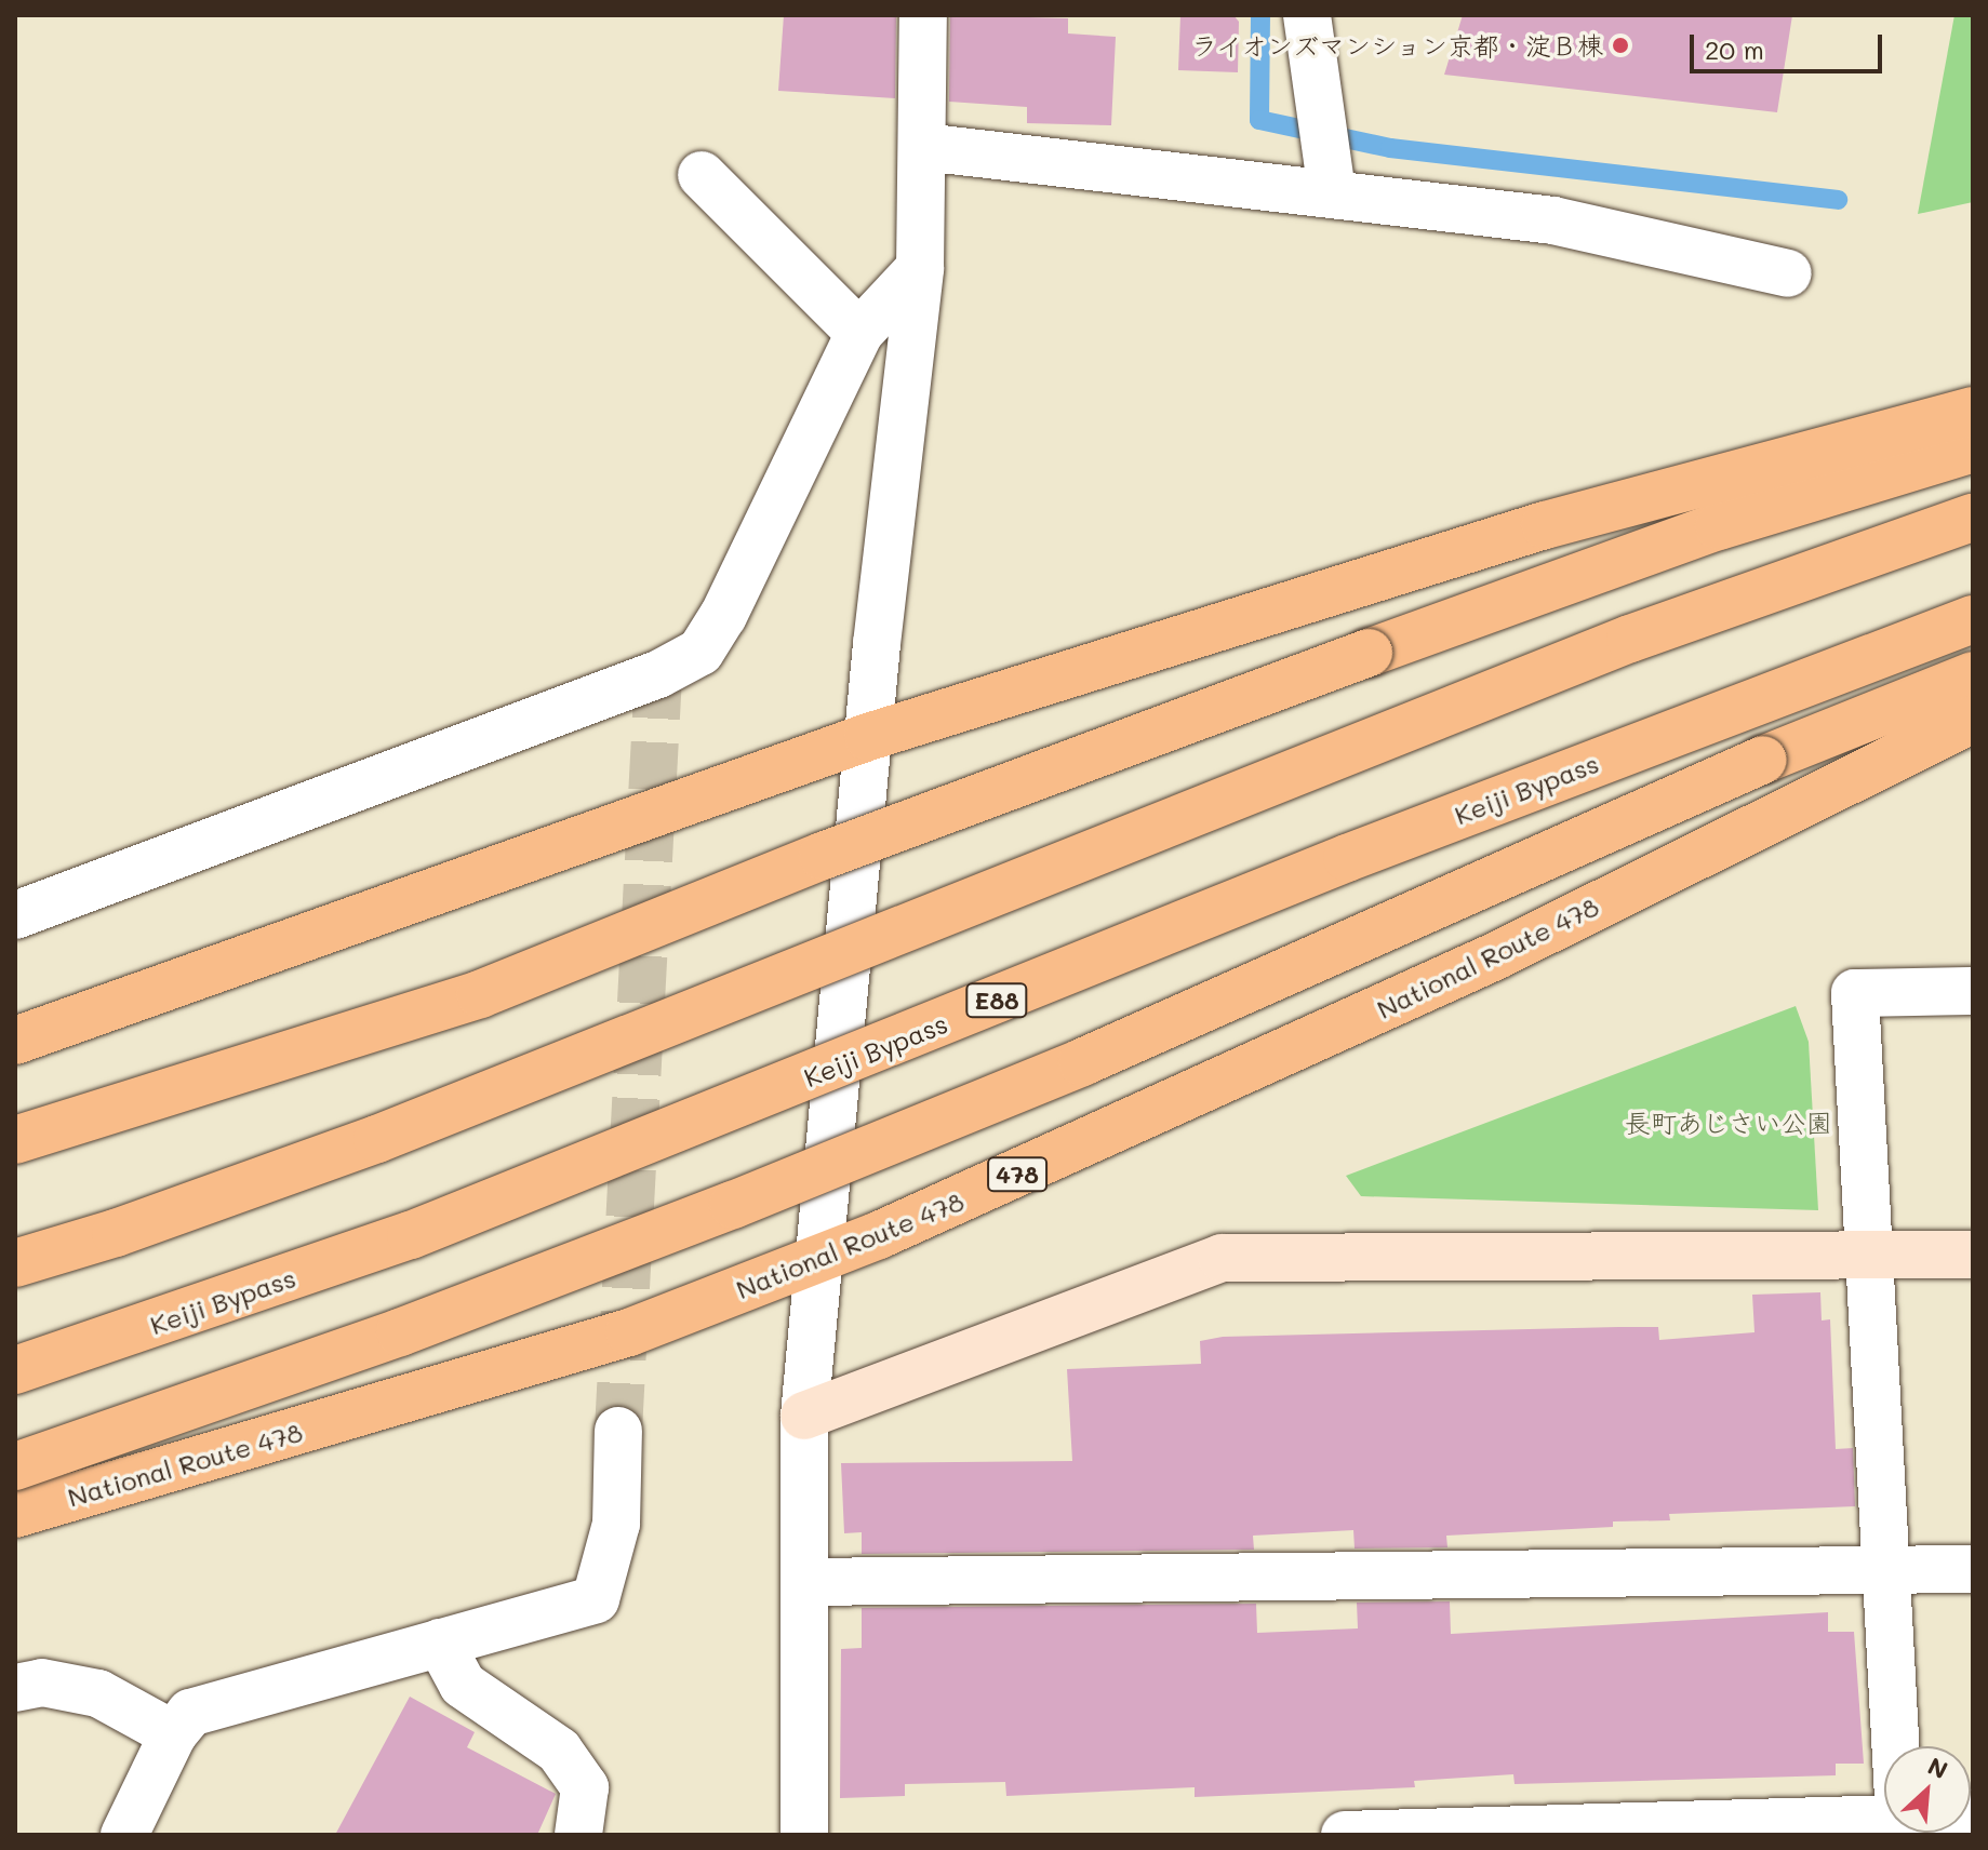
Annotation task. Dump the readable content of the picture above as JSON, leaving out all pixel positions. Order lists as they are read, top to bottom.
{
  "streets": {
    "highway": [
      "Keiji Bypass",
      "National Route 478",
      "E88",
      "478"
    ]
  },
  "parks": ["長町あじさい公園"],
  "places": ["ライオンズマンション京都・淀Ｂ棟"],
  "scale_bar": "20 m",
  "north": "top right"
}
